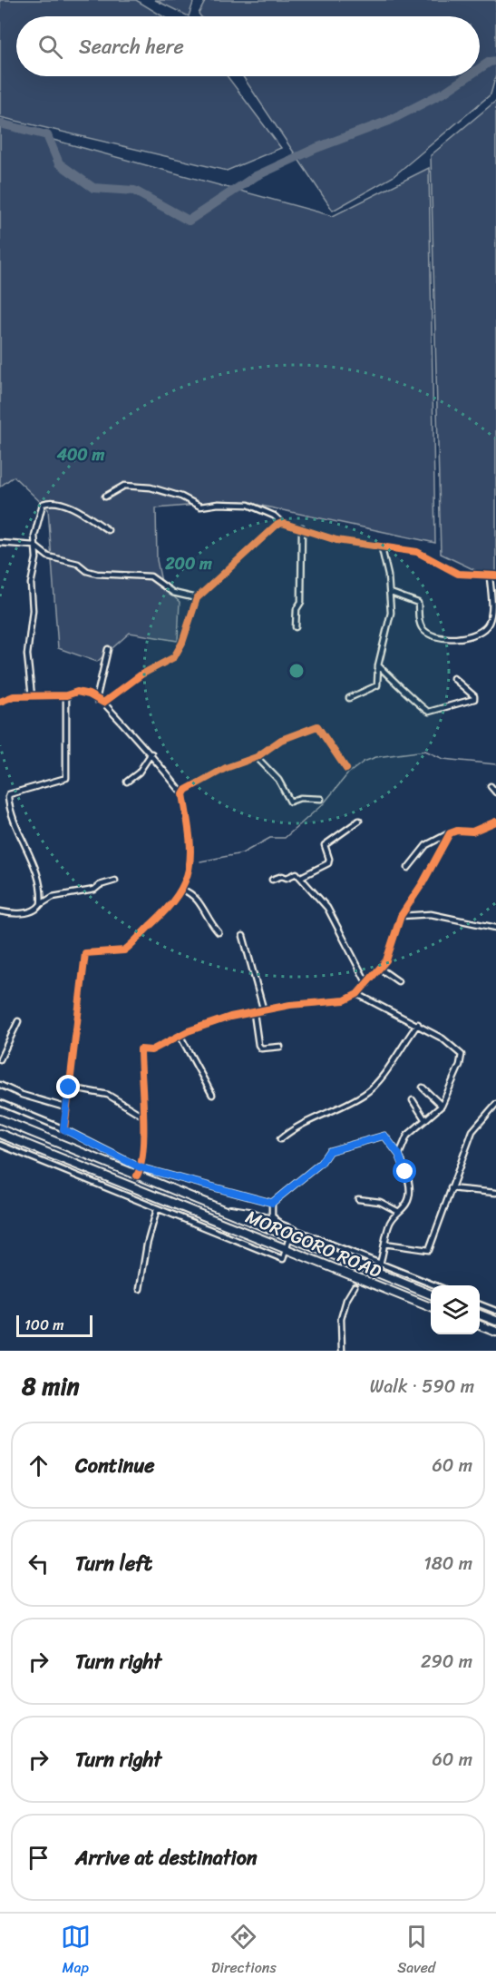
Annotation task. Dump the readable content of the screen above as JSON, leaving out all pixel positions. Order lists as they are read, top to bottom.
{
  "streets": {
    "highway": ["MOROGORO ROAD"]
  },
  "scale_bar": "100 m",
  "page": {
    "search": "Search here",
    "scale": "100 m",
    "heading": ["8 min", "Walk · 590 m"],
    "list": [
      ["Continue", "60 m"],
      ["Turn left", "180 m"],
      ["Turn right", "290 m"],
      ["Turn right", "60 m"],
      "Arrive at destination"
    ],
    "nav": ["Map", "Directions", "Saved"]
  },
  "rings": ["400 m", "200 m"]
}
